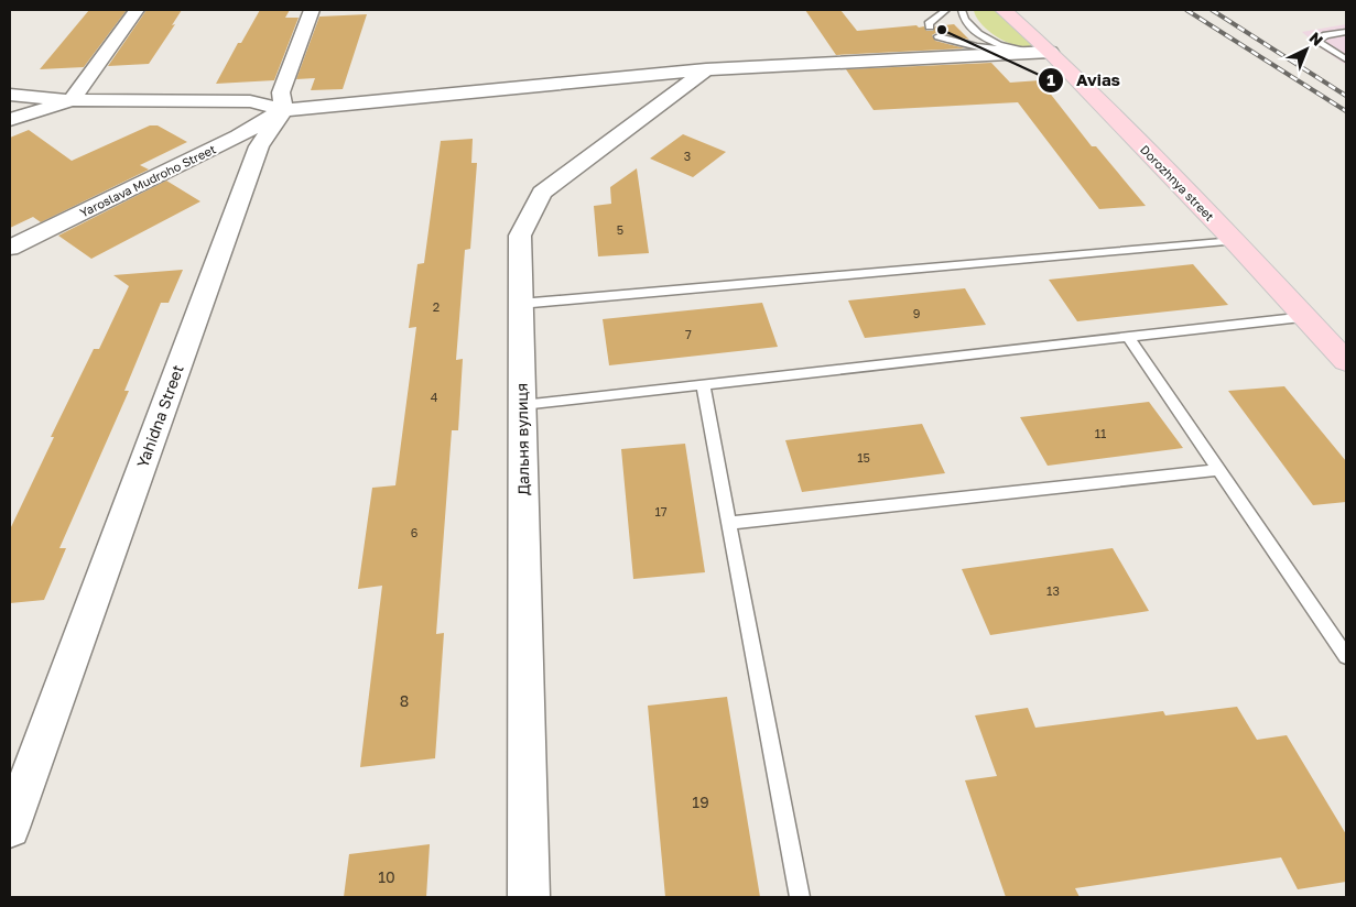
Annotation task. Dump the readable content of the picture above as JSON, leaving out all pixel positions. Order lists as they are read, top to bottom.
{
  "streets": {
    "main road": ["Dorozhnya street"],
    "street": ["Yaroslava Mudroho Street", "Yahidna Street", "Дальня вулиця"]
  },
  "crossings": [
    ["Yaroslava Mudroho Street", "Yahidna Street"]
  ],
  "places": ["Avias"],
  "house_numbers": [
    "3",
    "5",
    "2",
    "9",
    "7",
    "4",
    "11",
    "15",
    "17",
    "6",
    "13",
    "8",
    "19",
    "10"
  ],
  "north": "top right"
}
